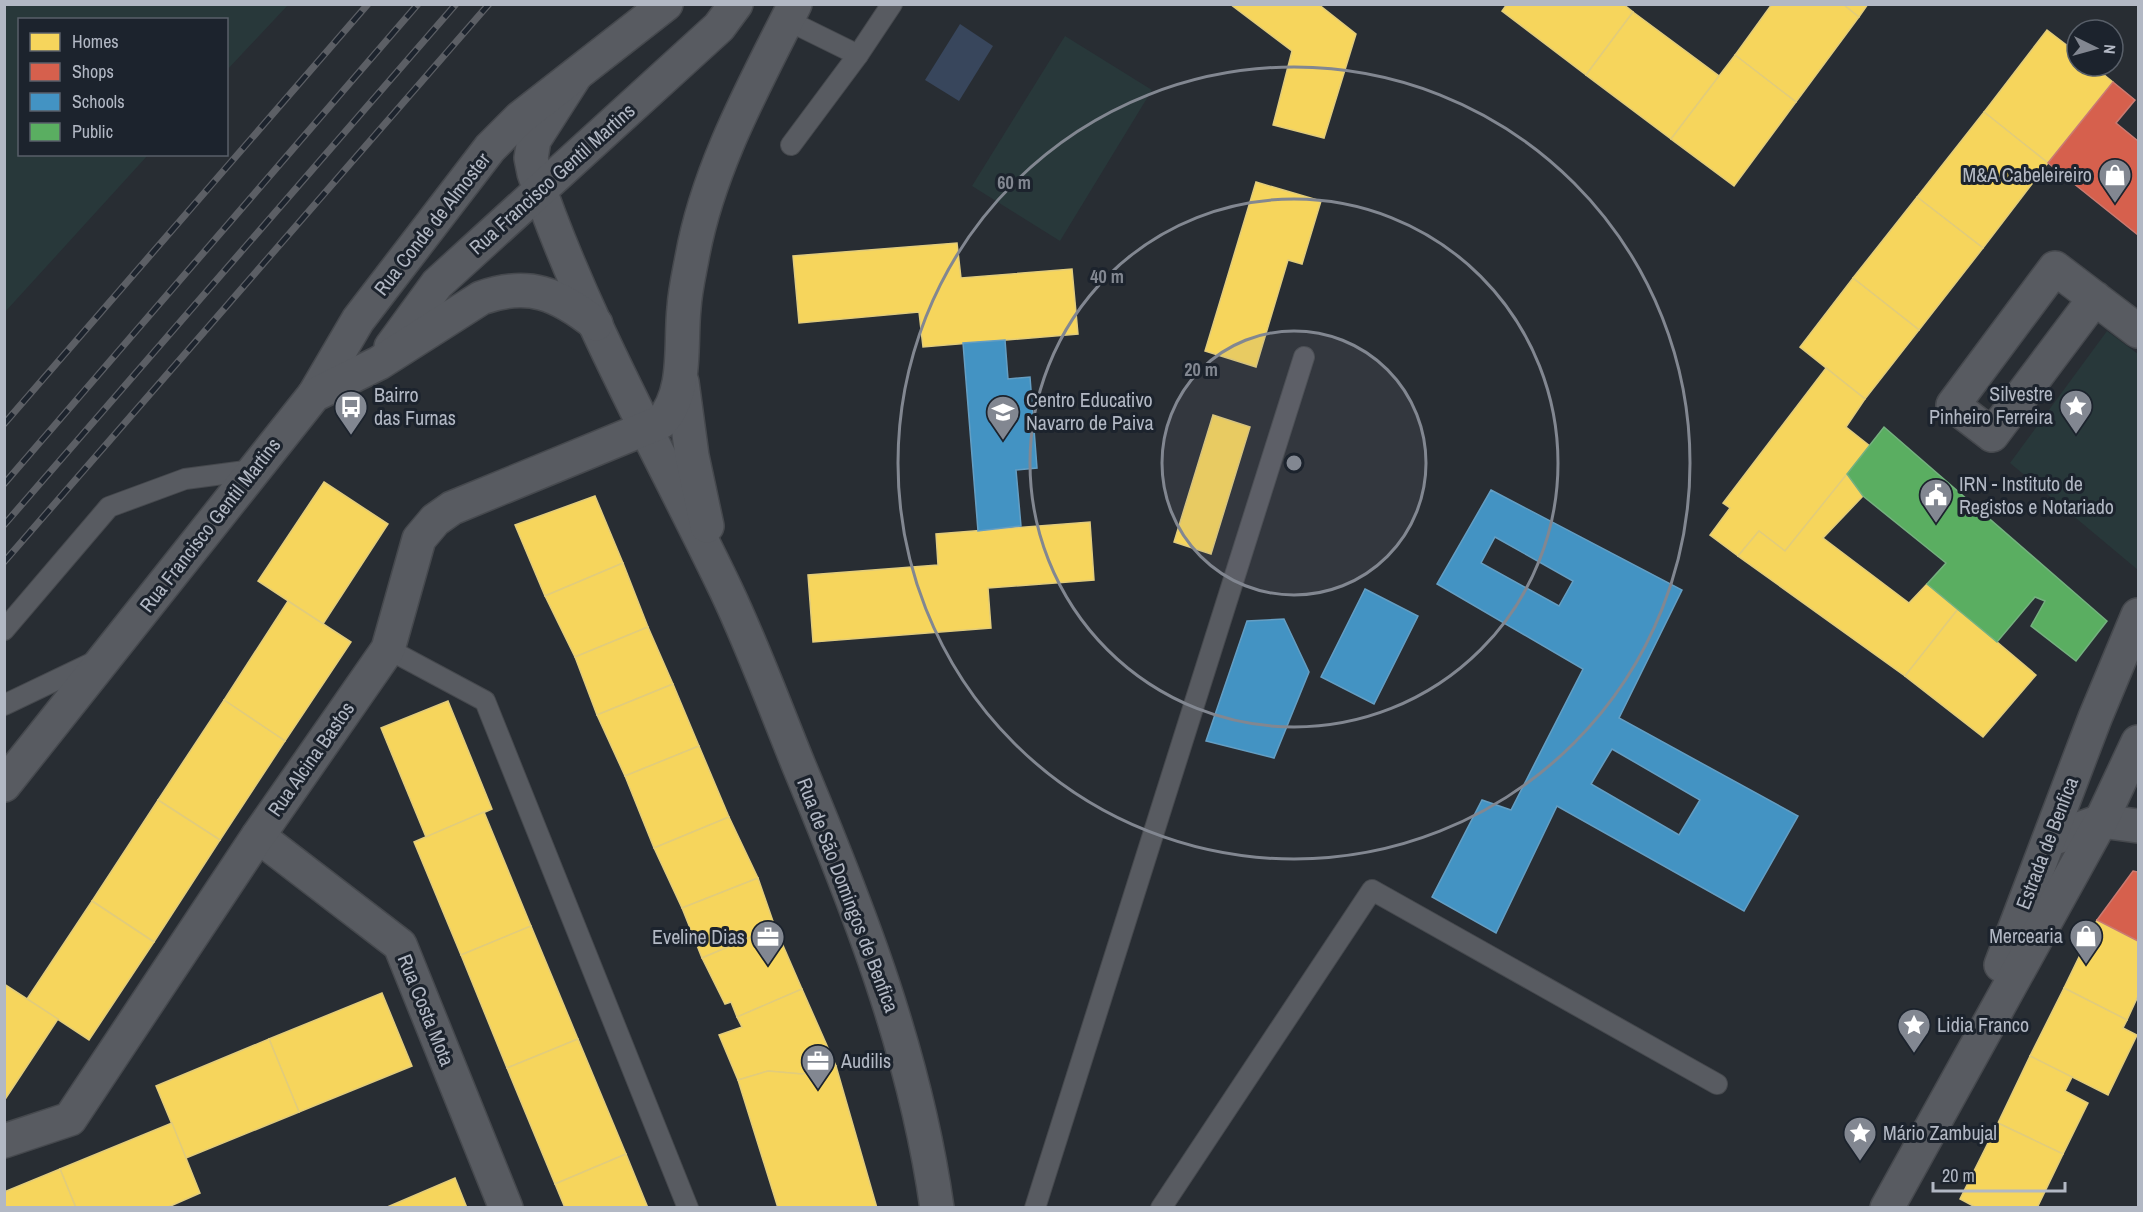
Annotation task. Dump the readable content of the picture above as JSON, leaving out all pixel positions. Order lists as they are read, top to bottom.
{
  "streets": {
    "street": [
      "Rua Francisco Gentil Martins",
      "Rua Conde de Almoster",
      "Rua Alcina Bastos",
      "Estrada de Benfica",
      "Rua de São Domingos de Benfica",
      "Rua Costa Mota"
    ]
  },
  "crossings": [
    ["Rua Francisco Gentil Martins", "Rua Conde de Almoster"],
    ["Rua Francisco Gentil Martins", "Rua de São Domingos de Benfica"],
    ["Rua Conde de Almoster", "Rua de São Domingos de Benfica"],
    ["Rua Alcina Bastos", "Rua de São Domingos de Benfica"],
    ["Rua Alcina Bastos", "Rua Costa Mota"]
  ],
  "places": {
    "shop": ["M&A Cabeleireiro", "Mercearia"],
    "place": ["Silvestre Pinheiro Ferreira", "Lidia Franco", "Mário Zambujal"],
    "bus stop": ["Bairro das Furnas"],
    "school or university": ["Centro Educativo Navarro de Paiva"],
    "public building": ["IRN - Instituto de Registos e Notariado"],
    "office": ["Eveline Dias", "Audilis"]
  },
  "legend": [
    "Homes",
    "Shops",
    "Schools",
    "Public"
  ],
  "scale_bar": "20 m",
  "north": "right",
  "rings": ["60 m", "40 m", "20 m"]
}
